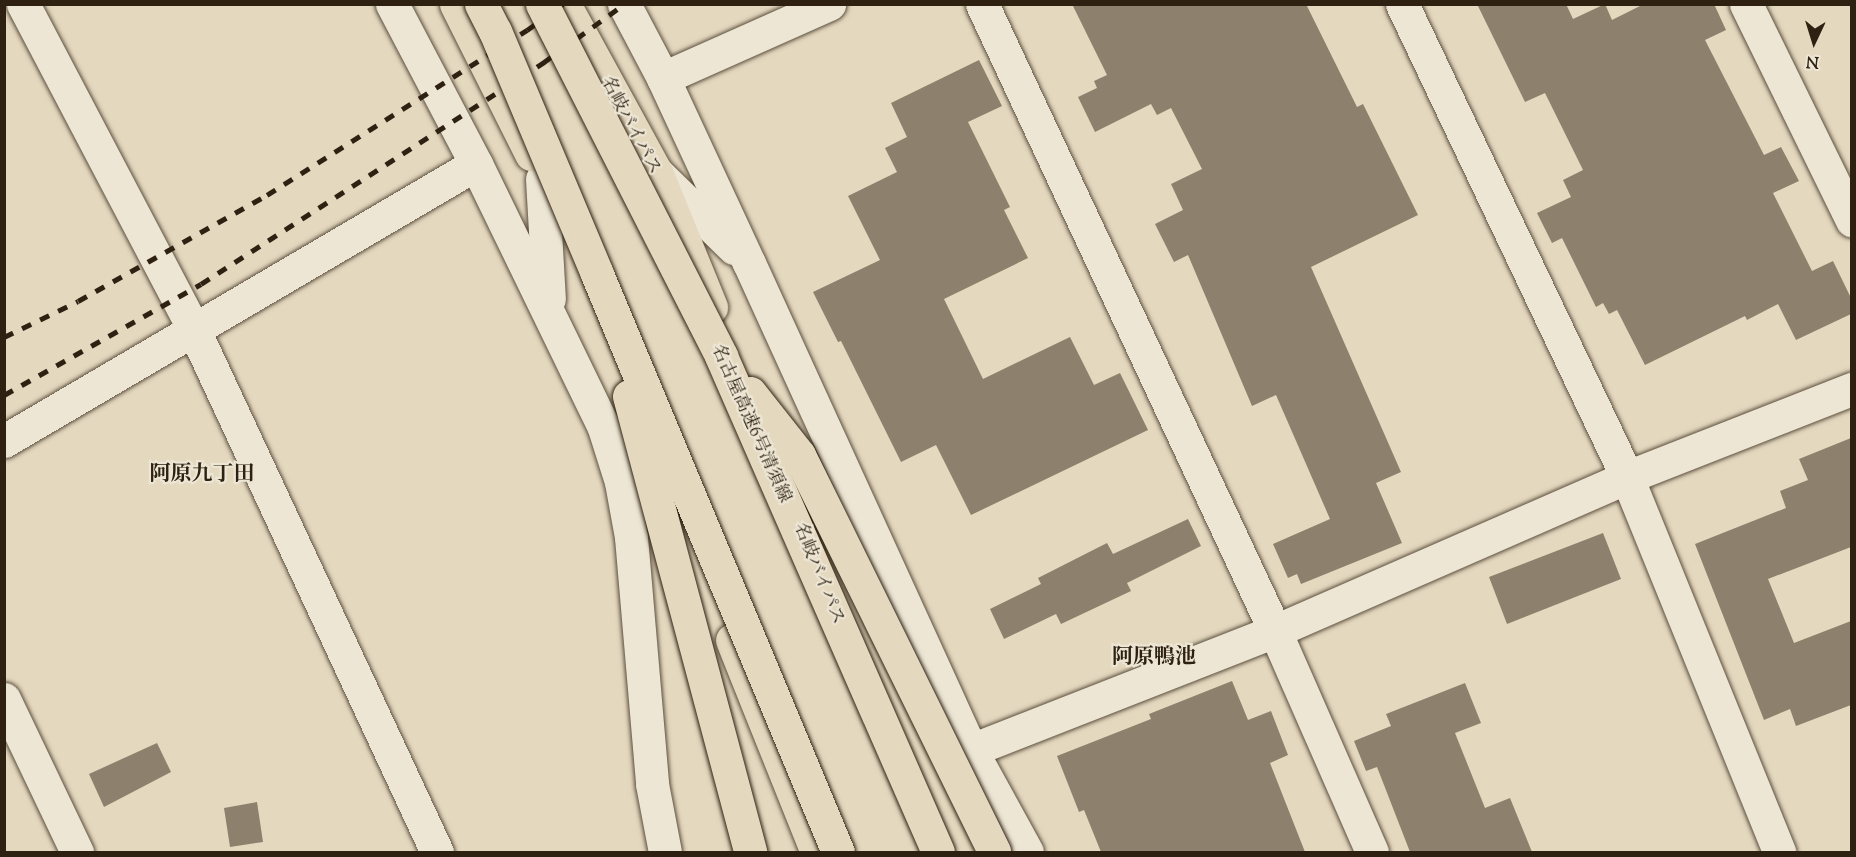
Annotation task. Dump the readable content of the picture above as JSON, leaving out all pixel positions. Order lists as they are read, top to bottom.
{
  "streets": {
    "highway": ["名岐バイパス", "名古屋高速6号清須線"]
  },
  "districts": ["阿原九丁田", "阿原鴨池"],
  "north": "bottom"
}
